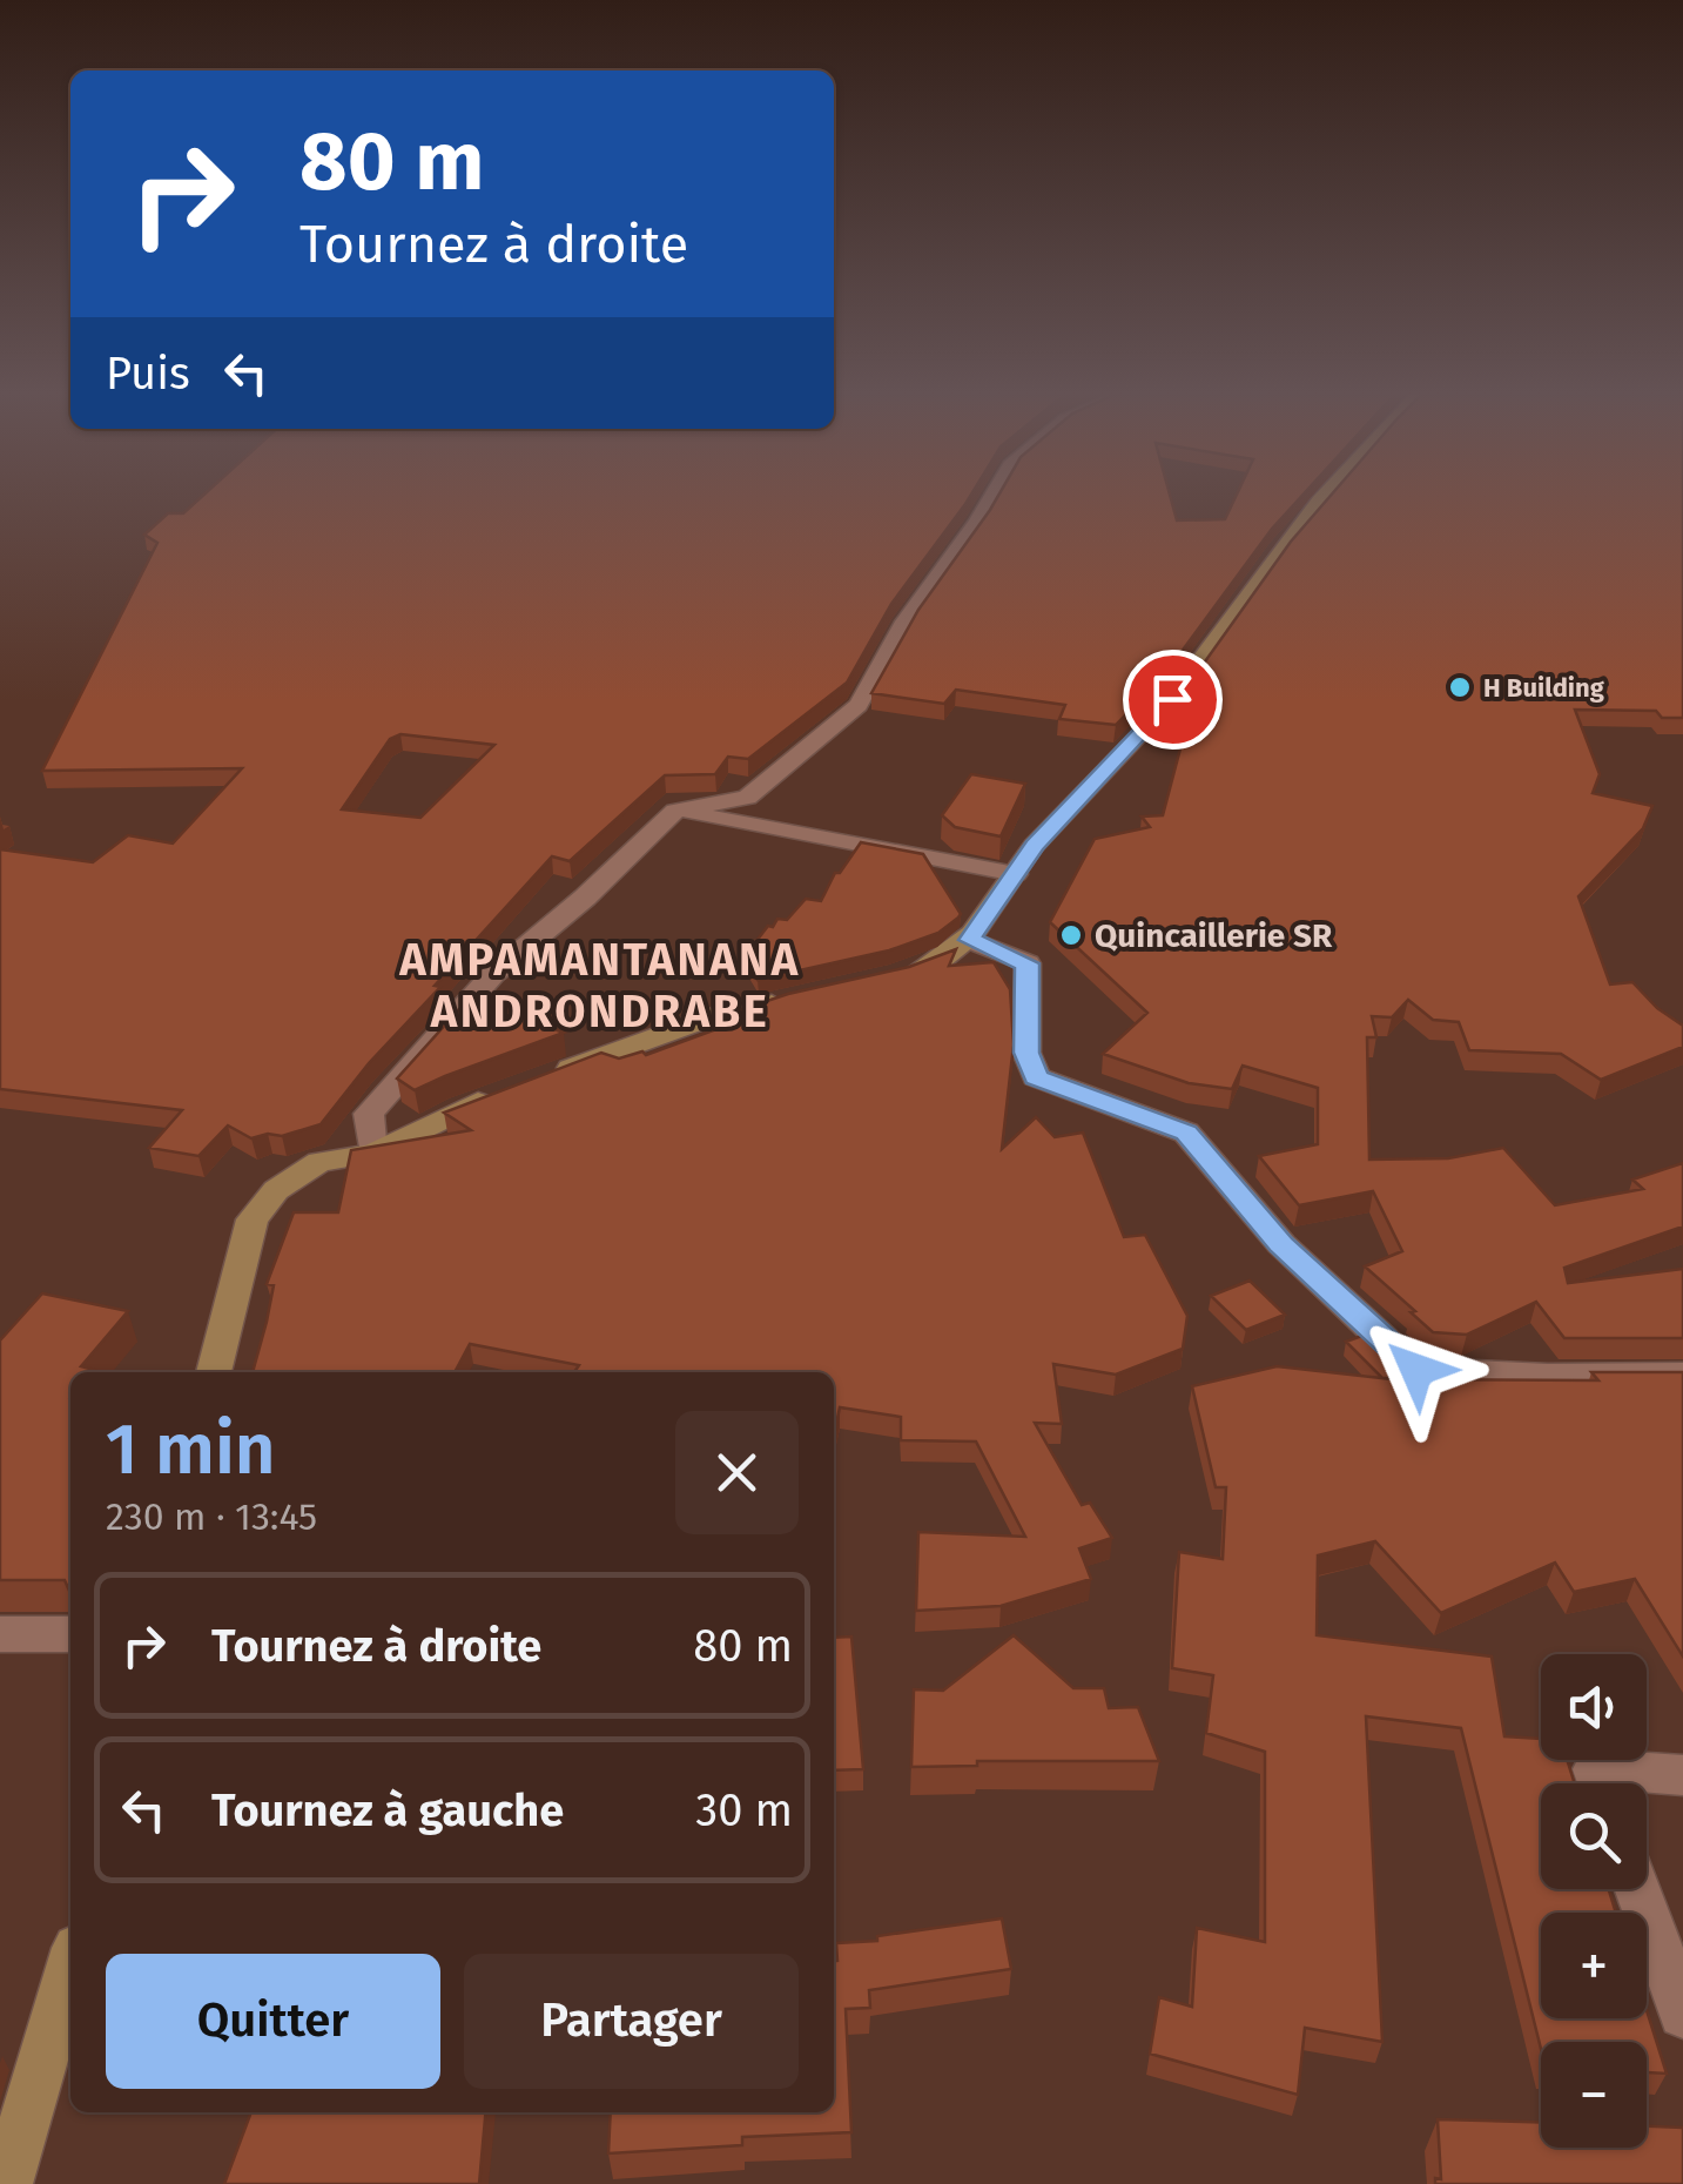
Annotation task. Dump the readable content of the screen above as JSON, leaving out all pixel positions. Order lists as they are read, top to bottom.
{
  "districts": ["AMPAMANTANANA ANDRONDRABE"],
  "places": ["H Building", "Quincaillerie SR"],
  "page": {
    "turn": ["80 m", "Tournez à droite"],
    "then": "Puis",
    "heading": ["1 min", "230 m · 13:45"],
    "list": [
      {
        "name": "Tournez à droite",
        "value": "80 m"
      },
      {
        "name": "Tournez à gauche",
        "value": "30 m"
      }
    ],
    "map_buttons": ["+", "−"],
    "buttons": ["Quitter", "Partager"]
  }
}
